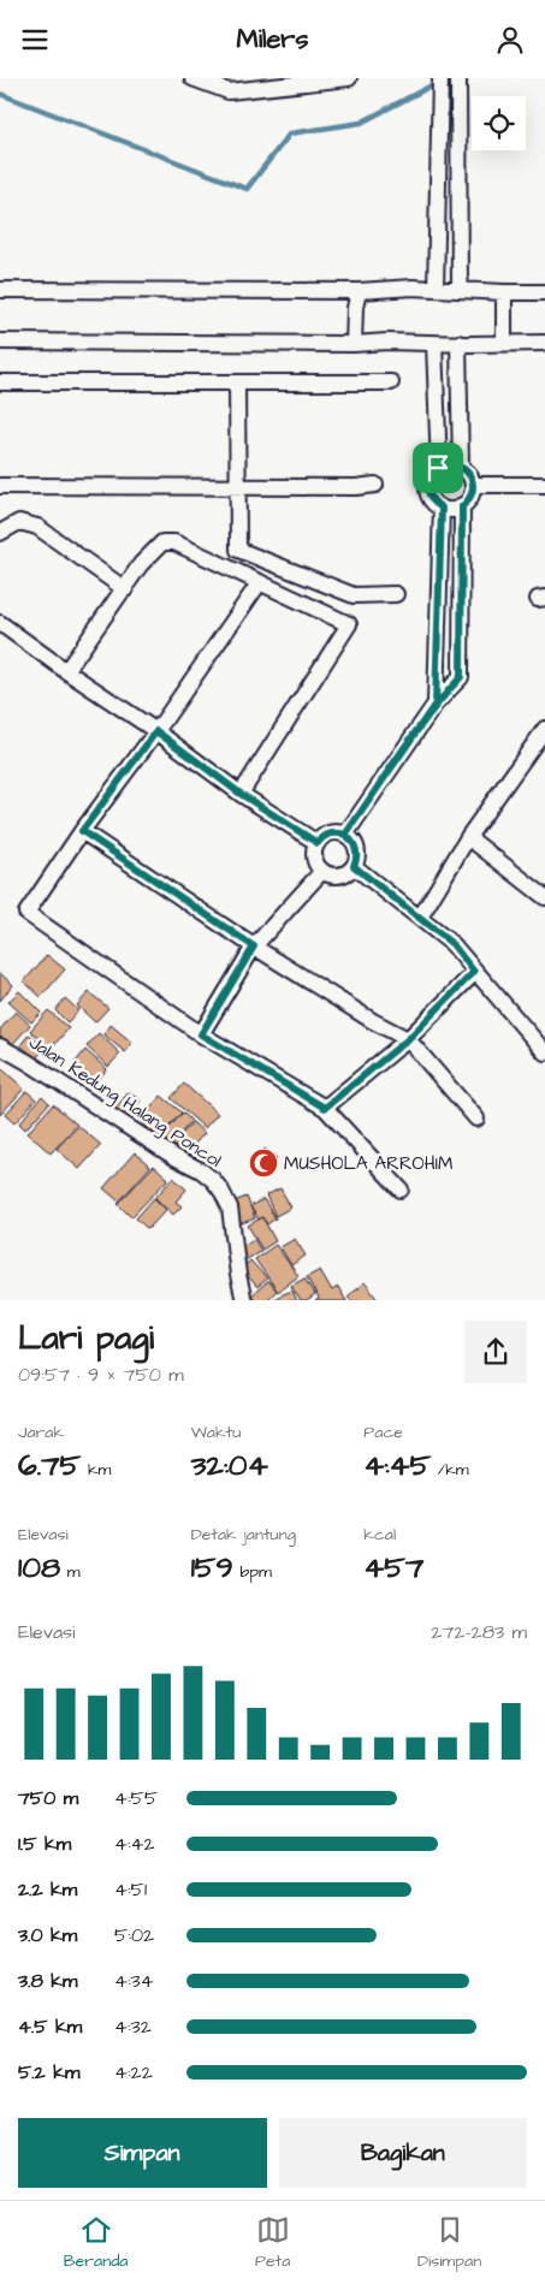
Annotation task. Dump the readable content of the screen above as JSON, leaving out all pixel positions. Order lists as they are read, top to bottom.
{
  "streets": {
    "street": ["Jalan Kedung Halang Poncol"]
  },
  "places": {
    "mosque": ["MUSHOLA ARROHIM"]
  },
  "page": {
    "header": "Milers",
    "heading": ["Lari pagi", "09:57 · 9 × 750 m"],
    "stats": [
      ["Jarak", "6.75 km"],
      ["Waktu", "32:04"],
      ["Pace", "4:45 /km"],
      ["Elevasi", "108 m"],
      ["Detak jantung", "159 bpm"],
      ["kcal", "457"]
    ],
    "chart": ["Elevasi", "272–283 m"],
    "list": [
      {
        "name": "750 m",
        "note": "4:55"
      },
      {
        "name": "1.5 km",
        "note": "4:42"
      },
      {
        "name": "2.2 km",
        "note": "4:51"
      },
      {
        "name": "3.0 km",
        "note": "5:02"
      },
      {
        "name": "3.8 km",
        "note": "4:34"
      },
      {
        "name": "4.5 km",
        "note": "4:32"
      },
      {
        "name": "5.2 km",
        "note": "4:22"
      }
    ],
    "buttons": ["Simpan", "Bagikan"],
    "tabs": ["Beranda", "Peta", "Disimpan"]
  }
}
